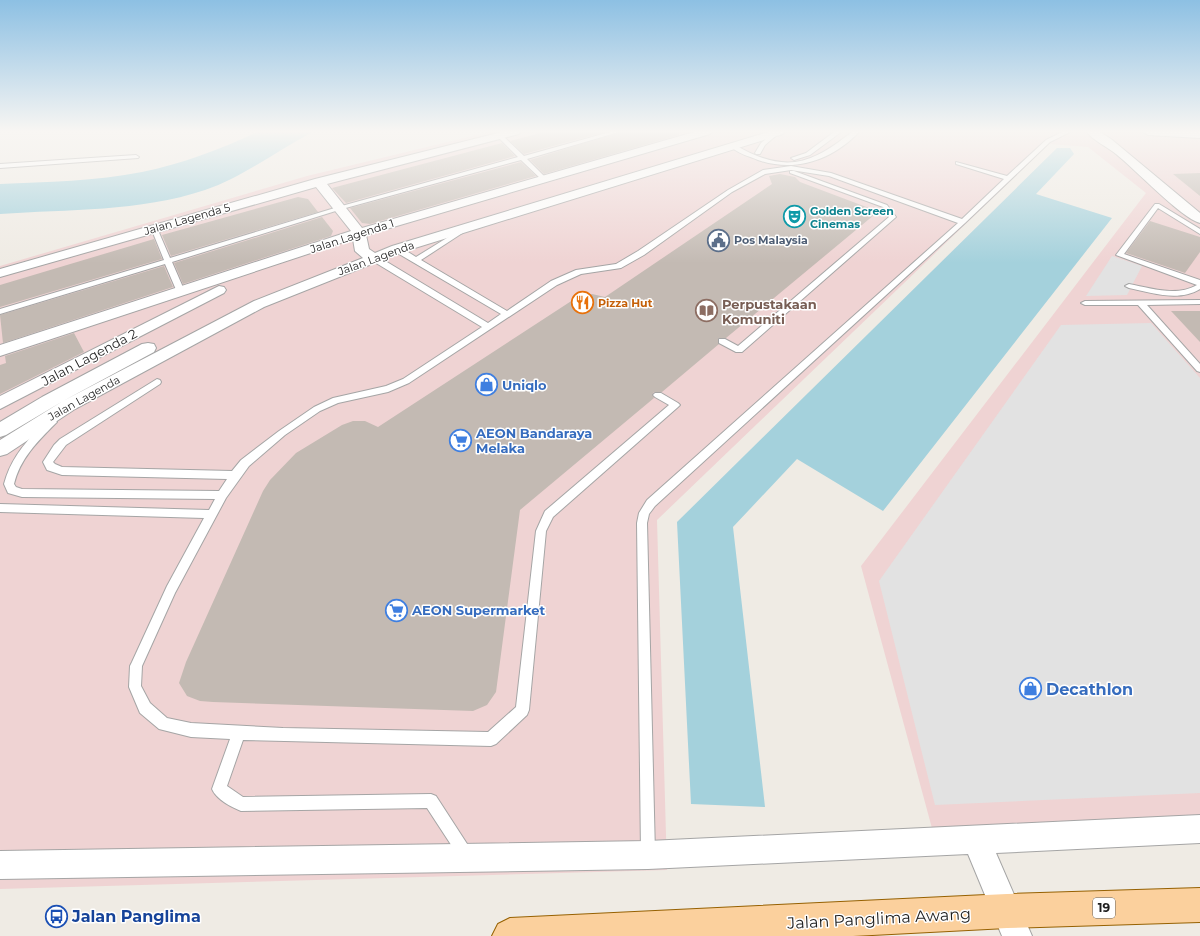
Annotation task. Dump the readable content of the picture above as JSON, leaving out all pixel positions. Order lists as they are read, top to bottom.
{
  "streets": {
    "main road": ["19", "Jalan Panglima Awang"],
    "street": [
      "Jalan Lagenda 5",
      "Jalan Lagenda 1",
      "Jalan Lagenda",
      "Jalan Lagenda 2"
    ]
  },
  "crossings": [
    ["Jalan Lagenda 1", "Jalan Lagenda 2"]
  ],
  "places": {
    "theatre": ["Golden Screen Cinemas"],
    "public building": ["Pos Malaysia"],
    "restaurant": ["Pizza Hut"],
    "library": ["Perpustakaan Komuniti"],
    "shop": ["Uniqlo", "Decathlon"],
    "supermarket": ["AEON Bandaraya Melaka", "AEON Supermarket"],
    "bus stop": ["Jalan Panglima"]
  }
}
